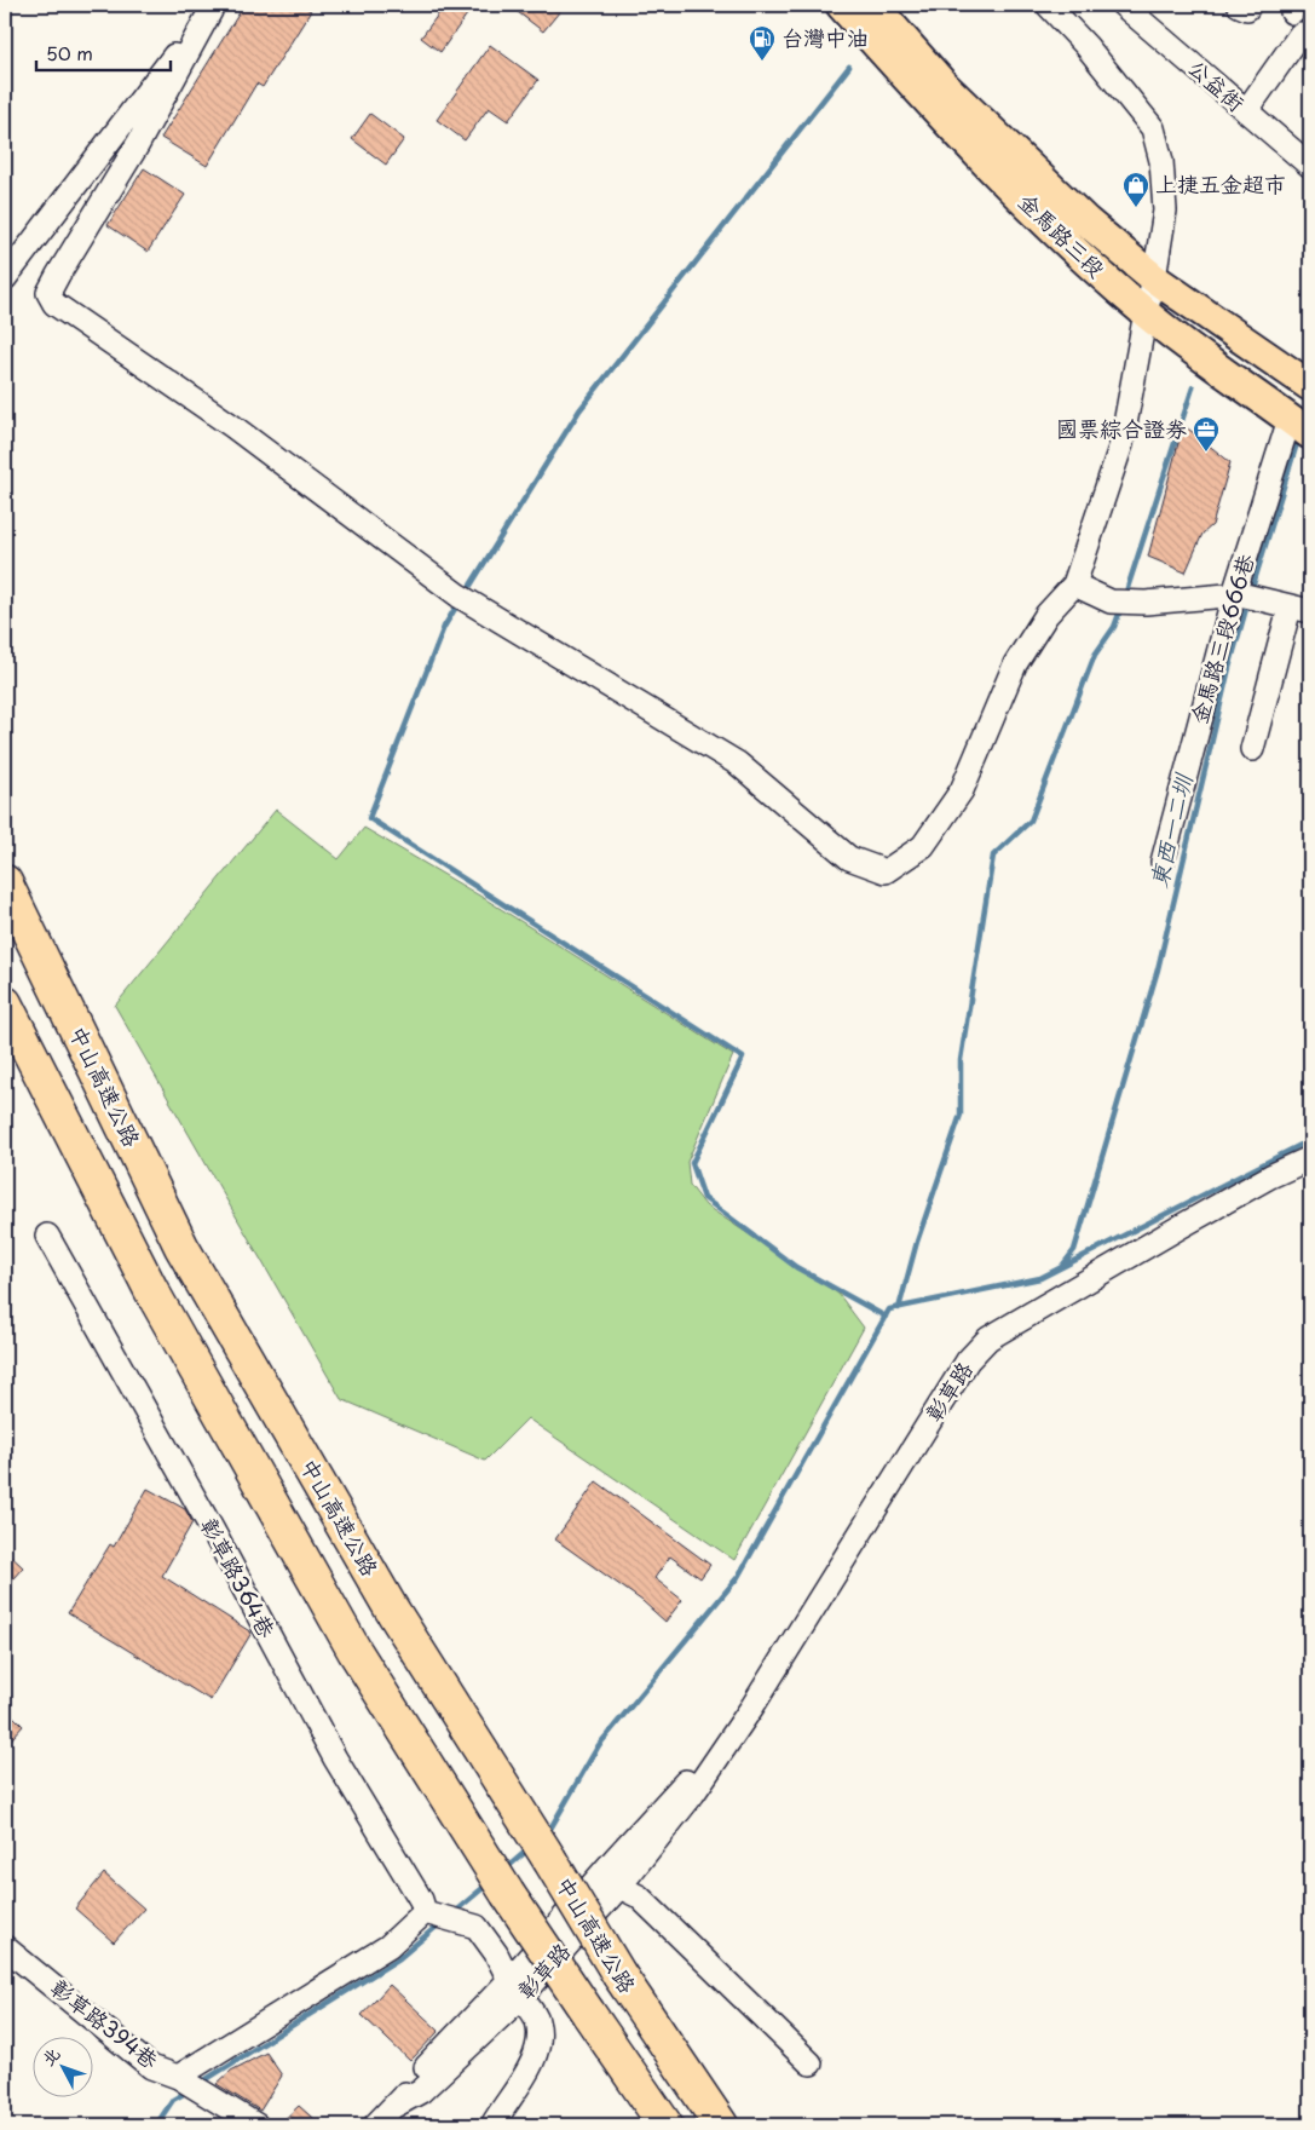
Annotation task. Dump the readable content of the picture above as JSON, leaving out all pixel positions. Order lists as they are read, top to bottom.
{
  "streets": {
    "highway": ["中山高速公路"],
    "main road": ["金馬路三段"],
    "street": [
      "公益街",
      "金馬路三段666巷",
      "彰草路",
      "彰草路364巷",
      "彰草路394巷"
    ]
  },
  "crossings": [
    ["金馬路三段", "金馬路三段666巷"]
  ],
  "water": ["東西一二圳"],
  "places": {
    "fuel station": ["台灣中油"],
    "shop": ["上捷五金超市"],
    "office": ["國票綜合證券"]
  },
  "scale_bar": "50 m",
  "north": "top left"
}
